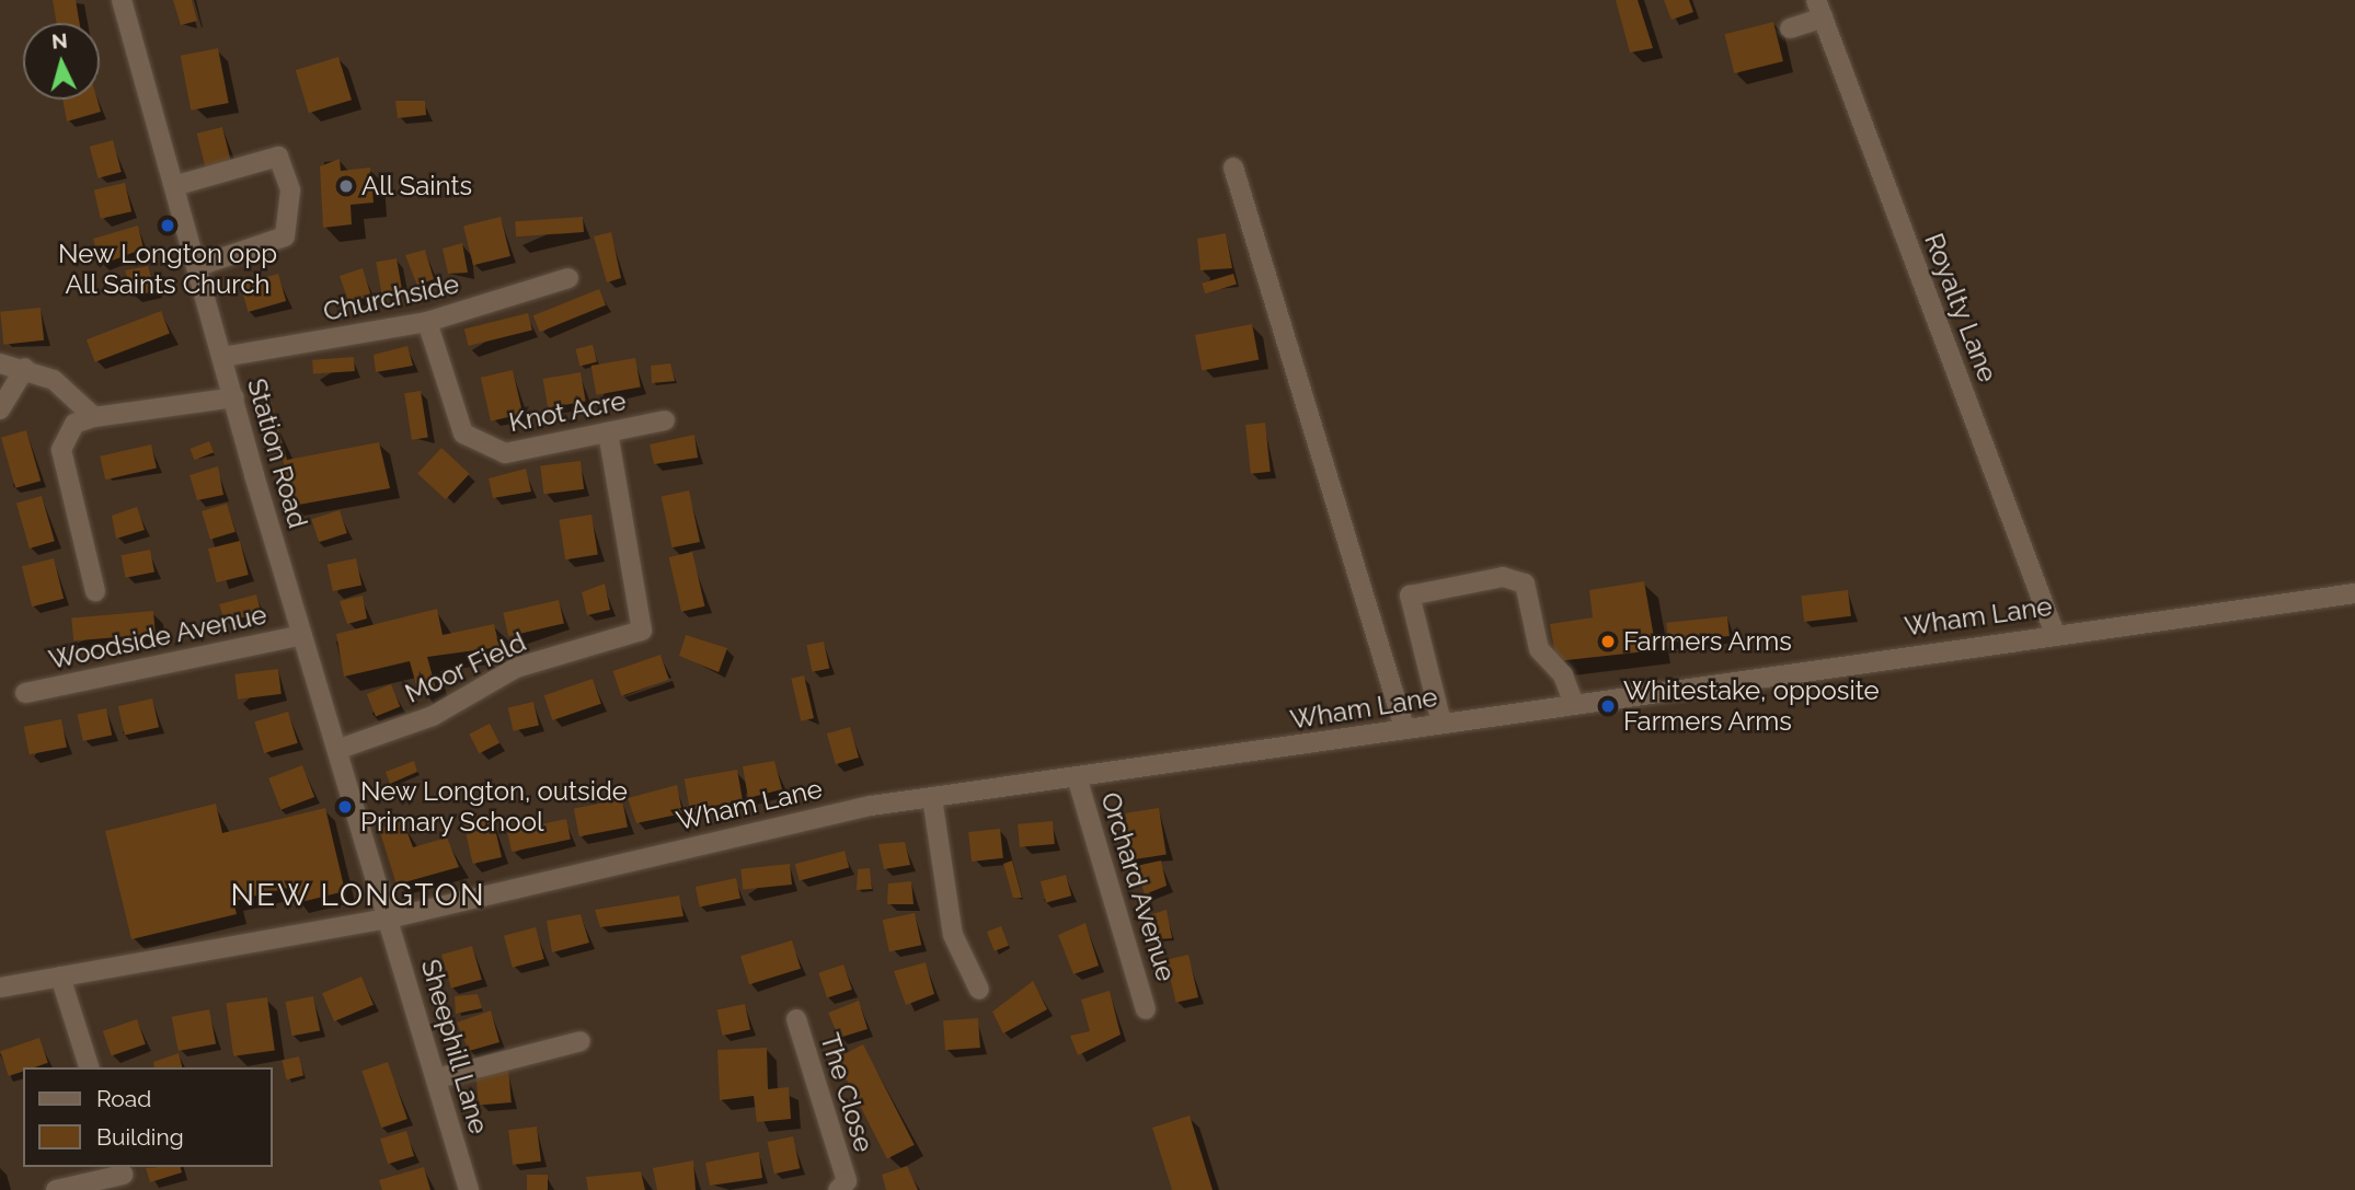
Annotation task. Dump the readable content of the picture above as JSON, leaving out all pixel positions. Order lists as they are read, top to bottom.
{
  "streets": {
    "street": [
      "Churchside",
      "Royalty Lane",
      "Knot Acre",
      "Station Road",
      "Wham Lane",
      "Woodside Avenue",
      "Moor Field",
      "Orchard Avenue",
      "Sheephill Lane",
      "The Close"
    ]
  },
  "crossings": [
    ["Churchside", "Knot Acre"],
    ["Churchside", "Station Road"],
    ["Royalty Lane", "Wham Lane"],
    ["Knot Acre", "Moor Field"],
    ["Station Road", "Wham Lane"],
    ["Station Road", "Woodside Avenue"],
    ["Station Road", "Moor Field"],
    ["Station Road", "Sheephill Lane"],
    ["Wham Lane", "Orchard Avenue"],
    ["Wham Lane", "Sheephill Lane"]
  ],
  "districts": ["NEW LONGTON"],
  "places": [
    "All Saints",
    "New Longton opp All Saints Church",
    "Farmers Arms",
    "Whitestake, opposite Farmers Arms",
    "New Longton, outside Primary School"
  ],
  "legend": ["Road", "Building"],
  "north": "top"
}
